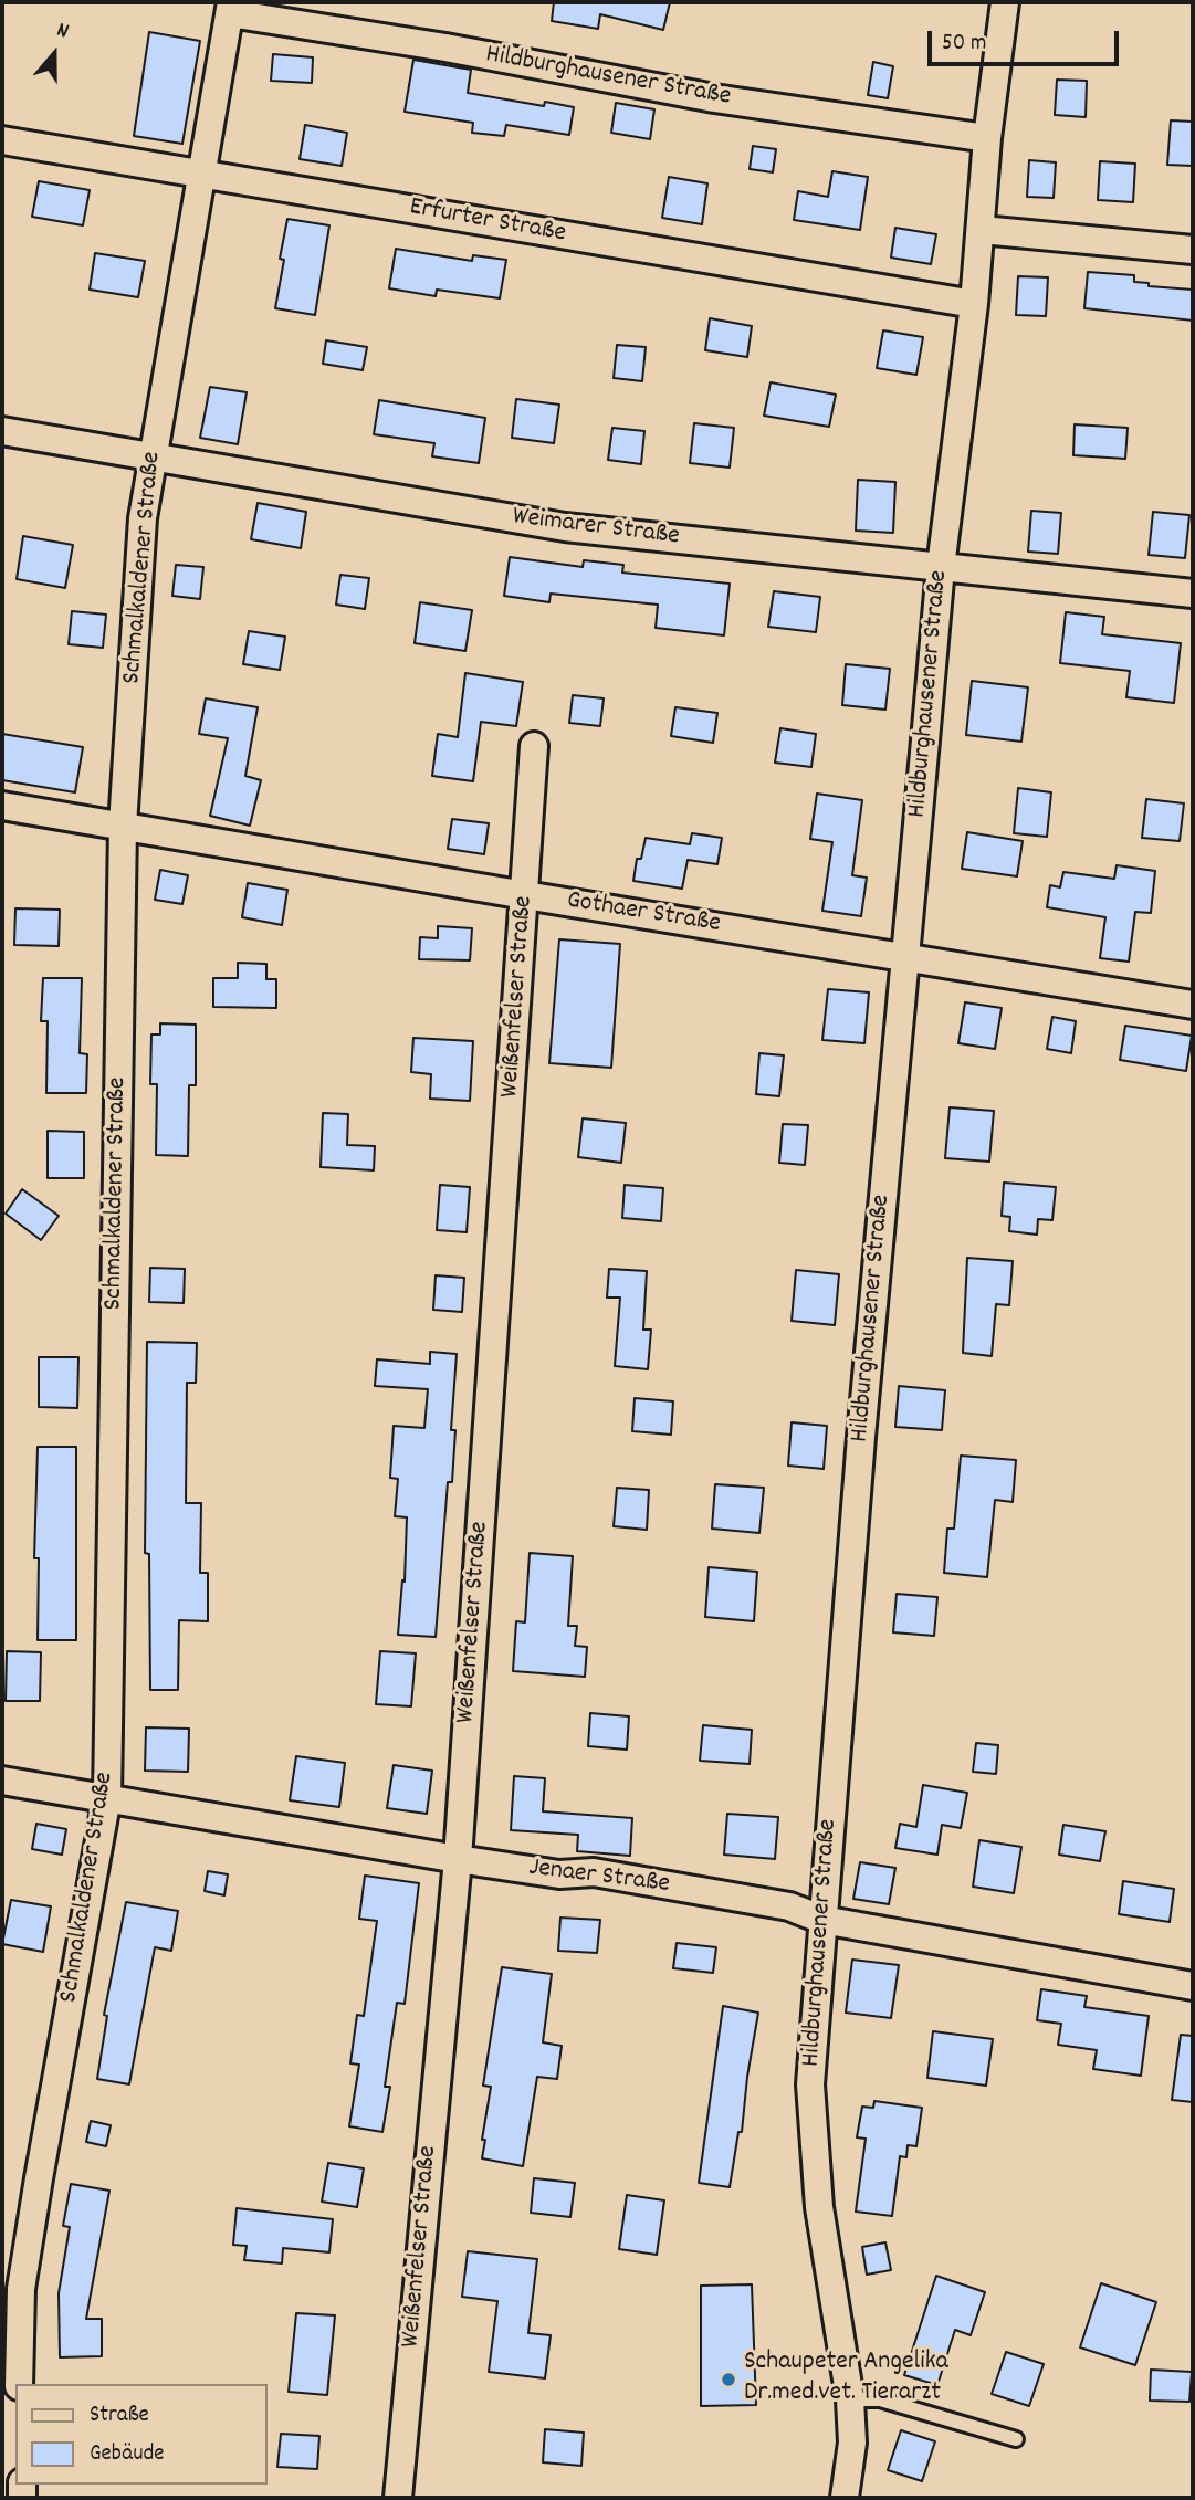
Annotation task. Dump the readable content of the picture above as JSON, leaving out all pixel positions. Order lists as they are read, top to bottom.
{
  "streets": {
    "street": [
      "Hildburghausener Straße",
      "Erfurter Straße",
      "Weimarer Straße",
      "Schmalkaldener Straße",
      "Gothaer Straße",
      "Weißenfelser Straße",
      "Jenaer Straße"
    ]
  },
  "crossings": [
    ["Hildburghausener Straße", "Erfurter Straße"],
    ["Hildburghausener Straße", "Weimarer Straße"],
    ["Hildburghausener Straße", "Schmalkaldener Straße"],
    ["Hildburghausener Straße", "Gothaer Straße"],
    ["Hildburghausener Straße", "Jenaer Straße"],
    ["Erfurter Straße", "Schmalkaldener Straße"],
    ["Weimarer Straße", "Schmalkaldener Straße"],
    ["Schmalkaldener Straße", "Gothaer Straße"],
    ["Schmalkaldener Straße", "Jenaer Straße"],
    ["Gothaer Straße", "Weißenfelser Straße"],
    ["Weißenfelser Straße", "Jenaer Straße"]
  ],
  "places": ["Schaupeter Angelika Dr.med.vet. Tierarzt"],
  "legend": ["Straße", "Gebäude"],
  "scale_bar": "50 m",
  "north": "top"
}
